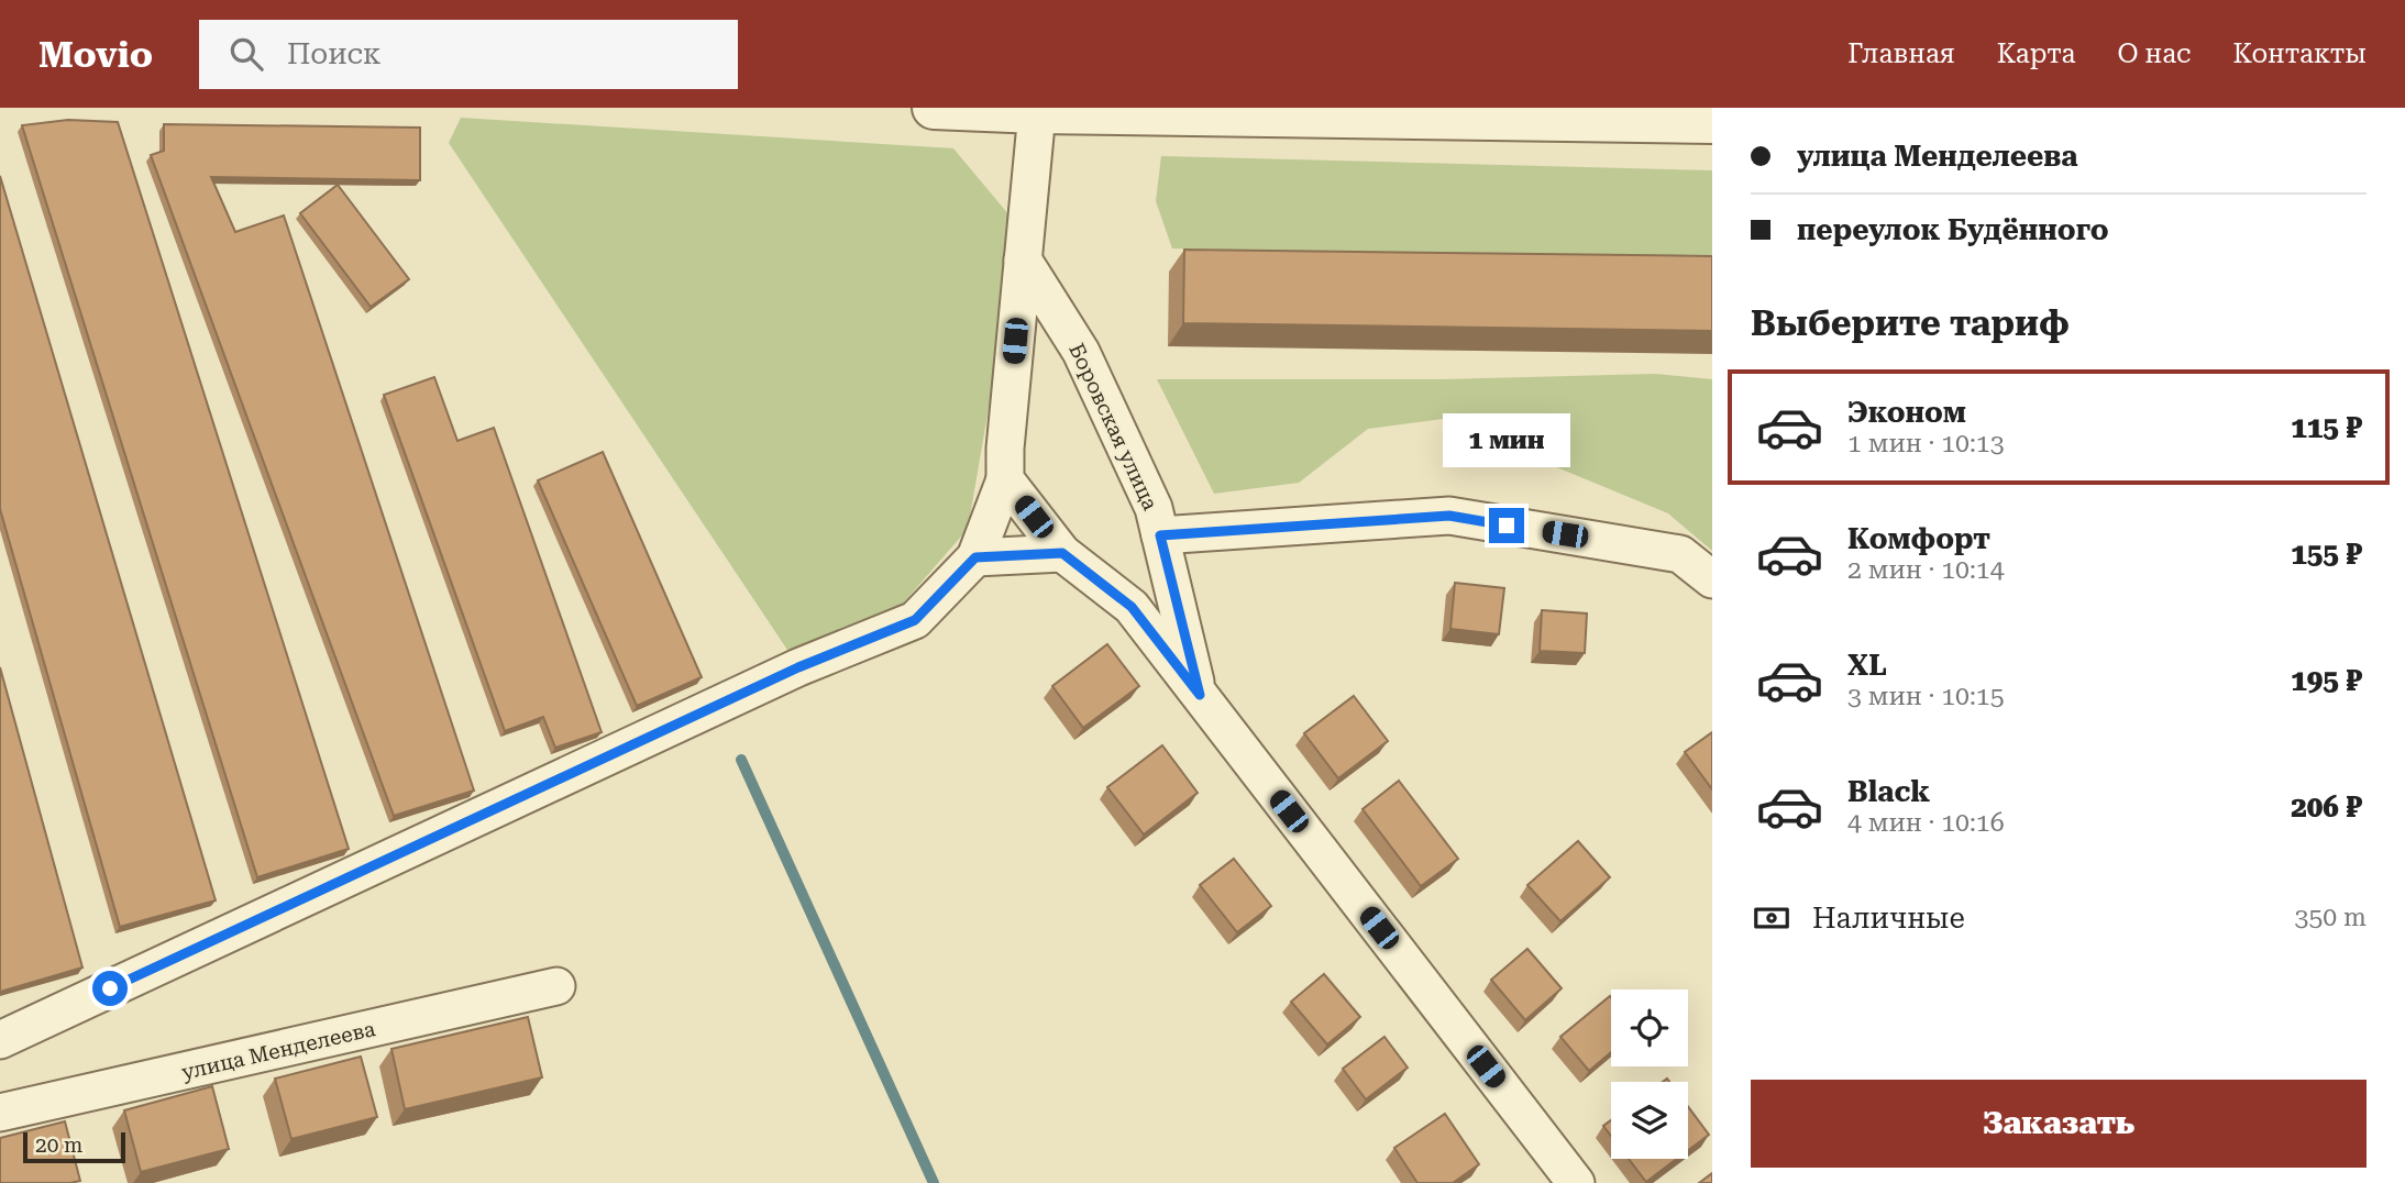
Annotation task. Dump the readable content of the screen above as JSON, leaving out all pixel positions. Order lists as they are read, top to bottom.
{
  "streets": {
    "street": ["Боровская улица", "улица Менделеева"]
  },
  "scale_bar": "20 m",
  "page": {
    "header": "Movio",
    "search": "Поиск",
    "nav": [
      "Главная",
      "Карта",
      "О нас",
      "Контакты"
    ],
    "banner": ["улица Менделеева", "переулок Будённого"],
    "heading": "Выберите тариф",
    "list": [
      {
        "name": "Эконом",
        "note": "1 мин · 10:13",
        "value": "115 ₽"
      },
      {
        "name": "Комфорт",
        "note": "2 мин · 10:14",
        "value": "155 ₽"
      },
      {
        "name": "XL",
        "note": "3 мин · 10:15",
        "value": "195 ₽"
      },
      {
        "name": "Black",
        "note": "4 мин · 10:16",
        "value": "206 ₽"
      }
    ],
    "bubble": "1 мин",
    "pay": ["Наличные", "350 m"],
    "buttons": "Заказать",
    "scale": "20 m"
  }
}
